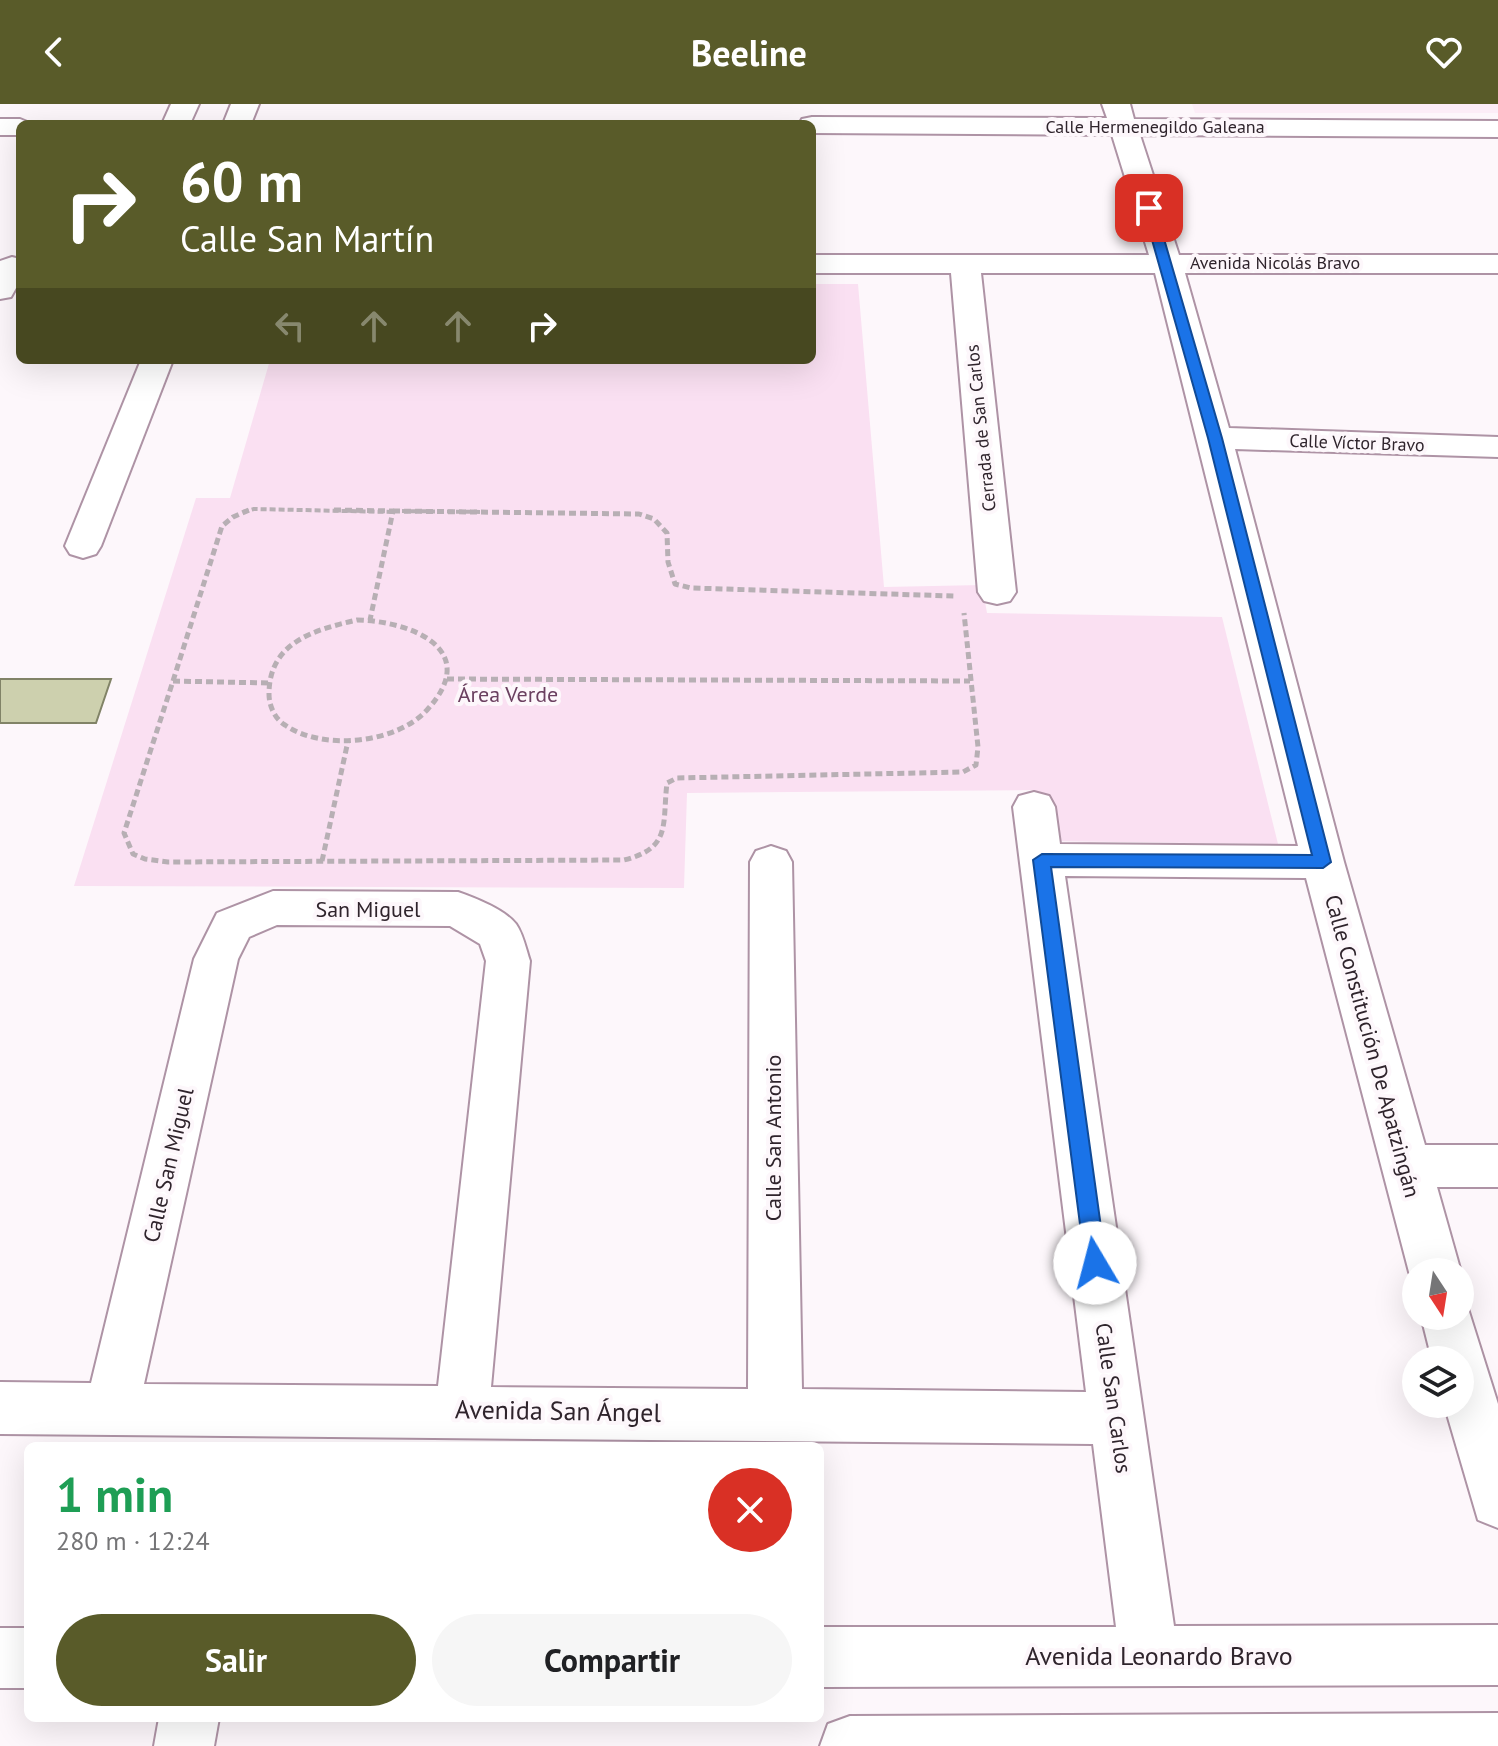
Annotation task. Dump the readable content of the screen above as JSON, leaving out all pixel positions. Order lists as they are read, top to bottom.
{
  "streets": {
    "street": [
      "Calle Hermenegildo Galeana",
      "Avenida Nicolás Bravo",
      "Cerrada de San Carlos",
      "Calle Víctor Bravo",
      "San Miguel",
      "Calle Constitución De Apatzingán",
      "Calle San Antonio",
      "Calle San Miguel",
      "Calle San Carlos",
      "Avenida San Ángel",
      "Avenida Leonardo Bravo"
    ]
  },
  "crossings": [
    ["Calle Hermenegildo Galeana", "Calle Constitución De Apatzingán"],
    ["Avenida Nicolás Bravo", "Cerrada de San Carlos"],
    ["Avenida Nicolás Bravo", "Calle Constitución De Apatzingán"],
    ["Calle Víctor Bravo", "Calle Constitución De Apatzingán"],
    ["San Miguel", "Calle San Miguel"],
    ["San Miguel", "Avenida San Ángel"],
    ["Calle San Antonio", "Avenida San Ángel"],
    ["Calle San Miguel", "Avenida San Ángel"],
    ["Calle San Carlos", "Avenida San Ángel"],
    ["Calle San Carlos", "Avenida Leonardo Bravo"]
  ],
  "parks": ["Área Verde"],
  "north": "bottom",
  "page": {
    "header": "Beeline",
    "turn": ["60 m", "Calle San Martín"],
    "heading": ["1 min", "280 m · 12:24"],
    "buttons": ["Salir", "Compartir"]
  }
}
